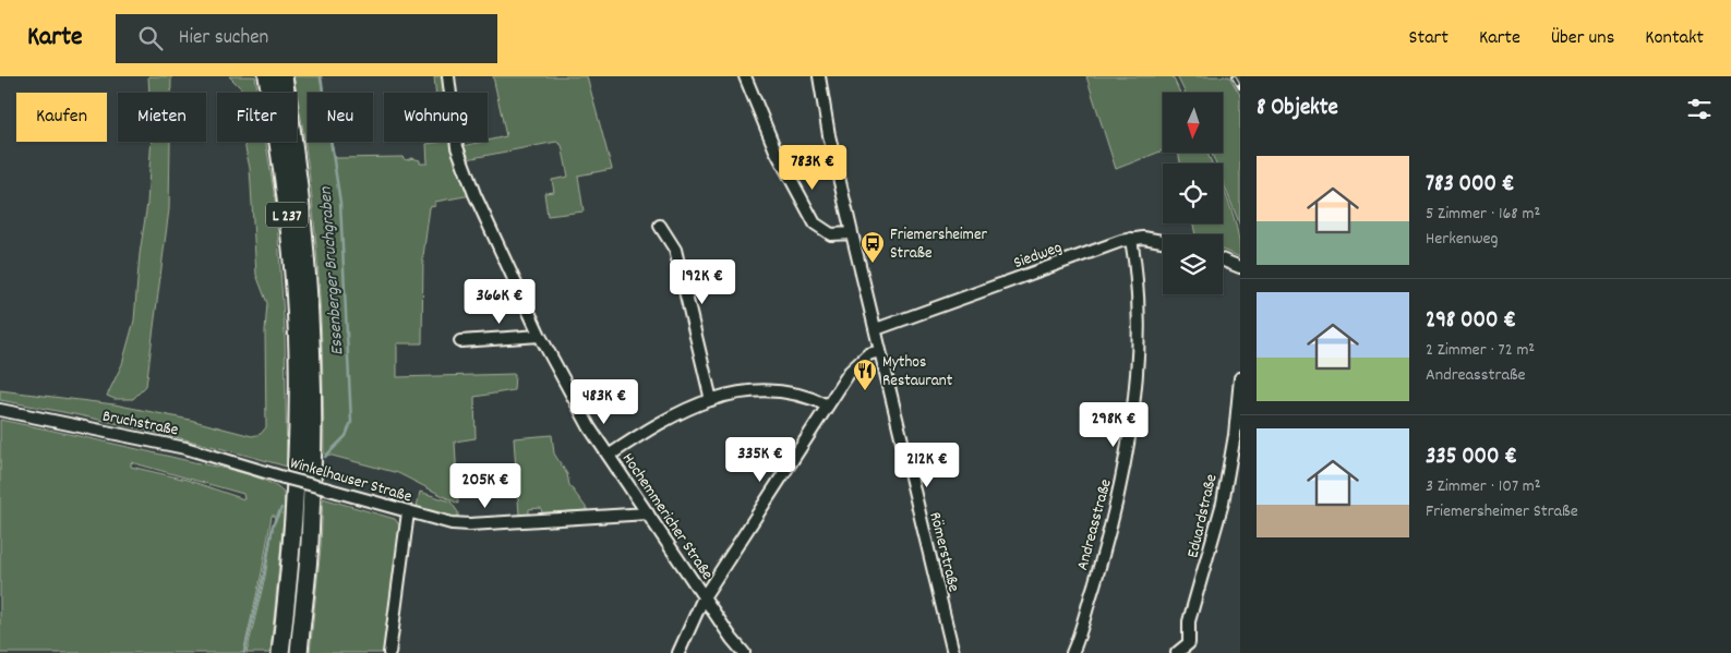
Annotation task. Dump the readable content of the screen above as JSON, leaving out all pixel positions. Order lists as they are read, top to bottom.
{
  "streets": {
    "highway": ["L 237"],
    "street": [
      "Siedweg",
      "Bruchstraße",
      "Winkelhauser Straße",
      "Hochemmericher Straße",
      "Eduardstraße",
      "Andreasstraße",
      "Römerstraße"
    ]
  },
  "crossings": [
    ["Siedweg", "Andreasstraße"],
    ["Siedweg", "Römerstraße"],
    ["Bruchstraße", "Winkelhauser Straße"],
    ["Winkelhauser Straße", "Hochemmericher Straße"]
  ],
  "water": ["Essenberger Bruchgraben"],
  "places": {
    "bus stop": ["Friemersheimer Straße"],
    "restaurant": ["Mythos Restaurant"]
  },
  "north": "bottom",
  "page": {
    "header": "Karte",
    "search": "Hier suchen",
    "nav": [
      "Start",
      "Karte",
      "Über uns",
      "Kontakt"
    ],
    "heading": "8 Objekte",
    "chip": [
      "Kaufen",
      "Mieten",
      "Filter",
      "Neu",
      "Wohnung"
    ],
    "list": [
      {
        "name": "783 000 €",
        "note": "5 Zimmer · 168 m² · Herkenweg"
      },
      {
        "name": "298 000 €",
        "note": "2 Zimmer · 72 m² · Andreasstraße"
      },
      {
        "name": "335 000 €",
        "note": "3 Zimmer · 107 m² · Friemersheimer Straße"
      }
    ],
    "price": [
      "783K €",
      "192K €",
      "366K €",
      "483K €",
      "298K €",
      "335K €",
      "212K €",
      "205K €"
    ]
  }
}
